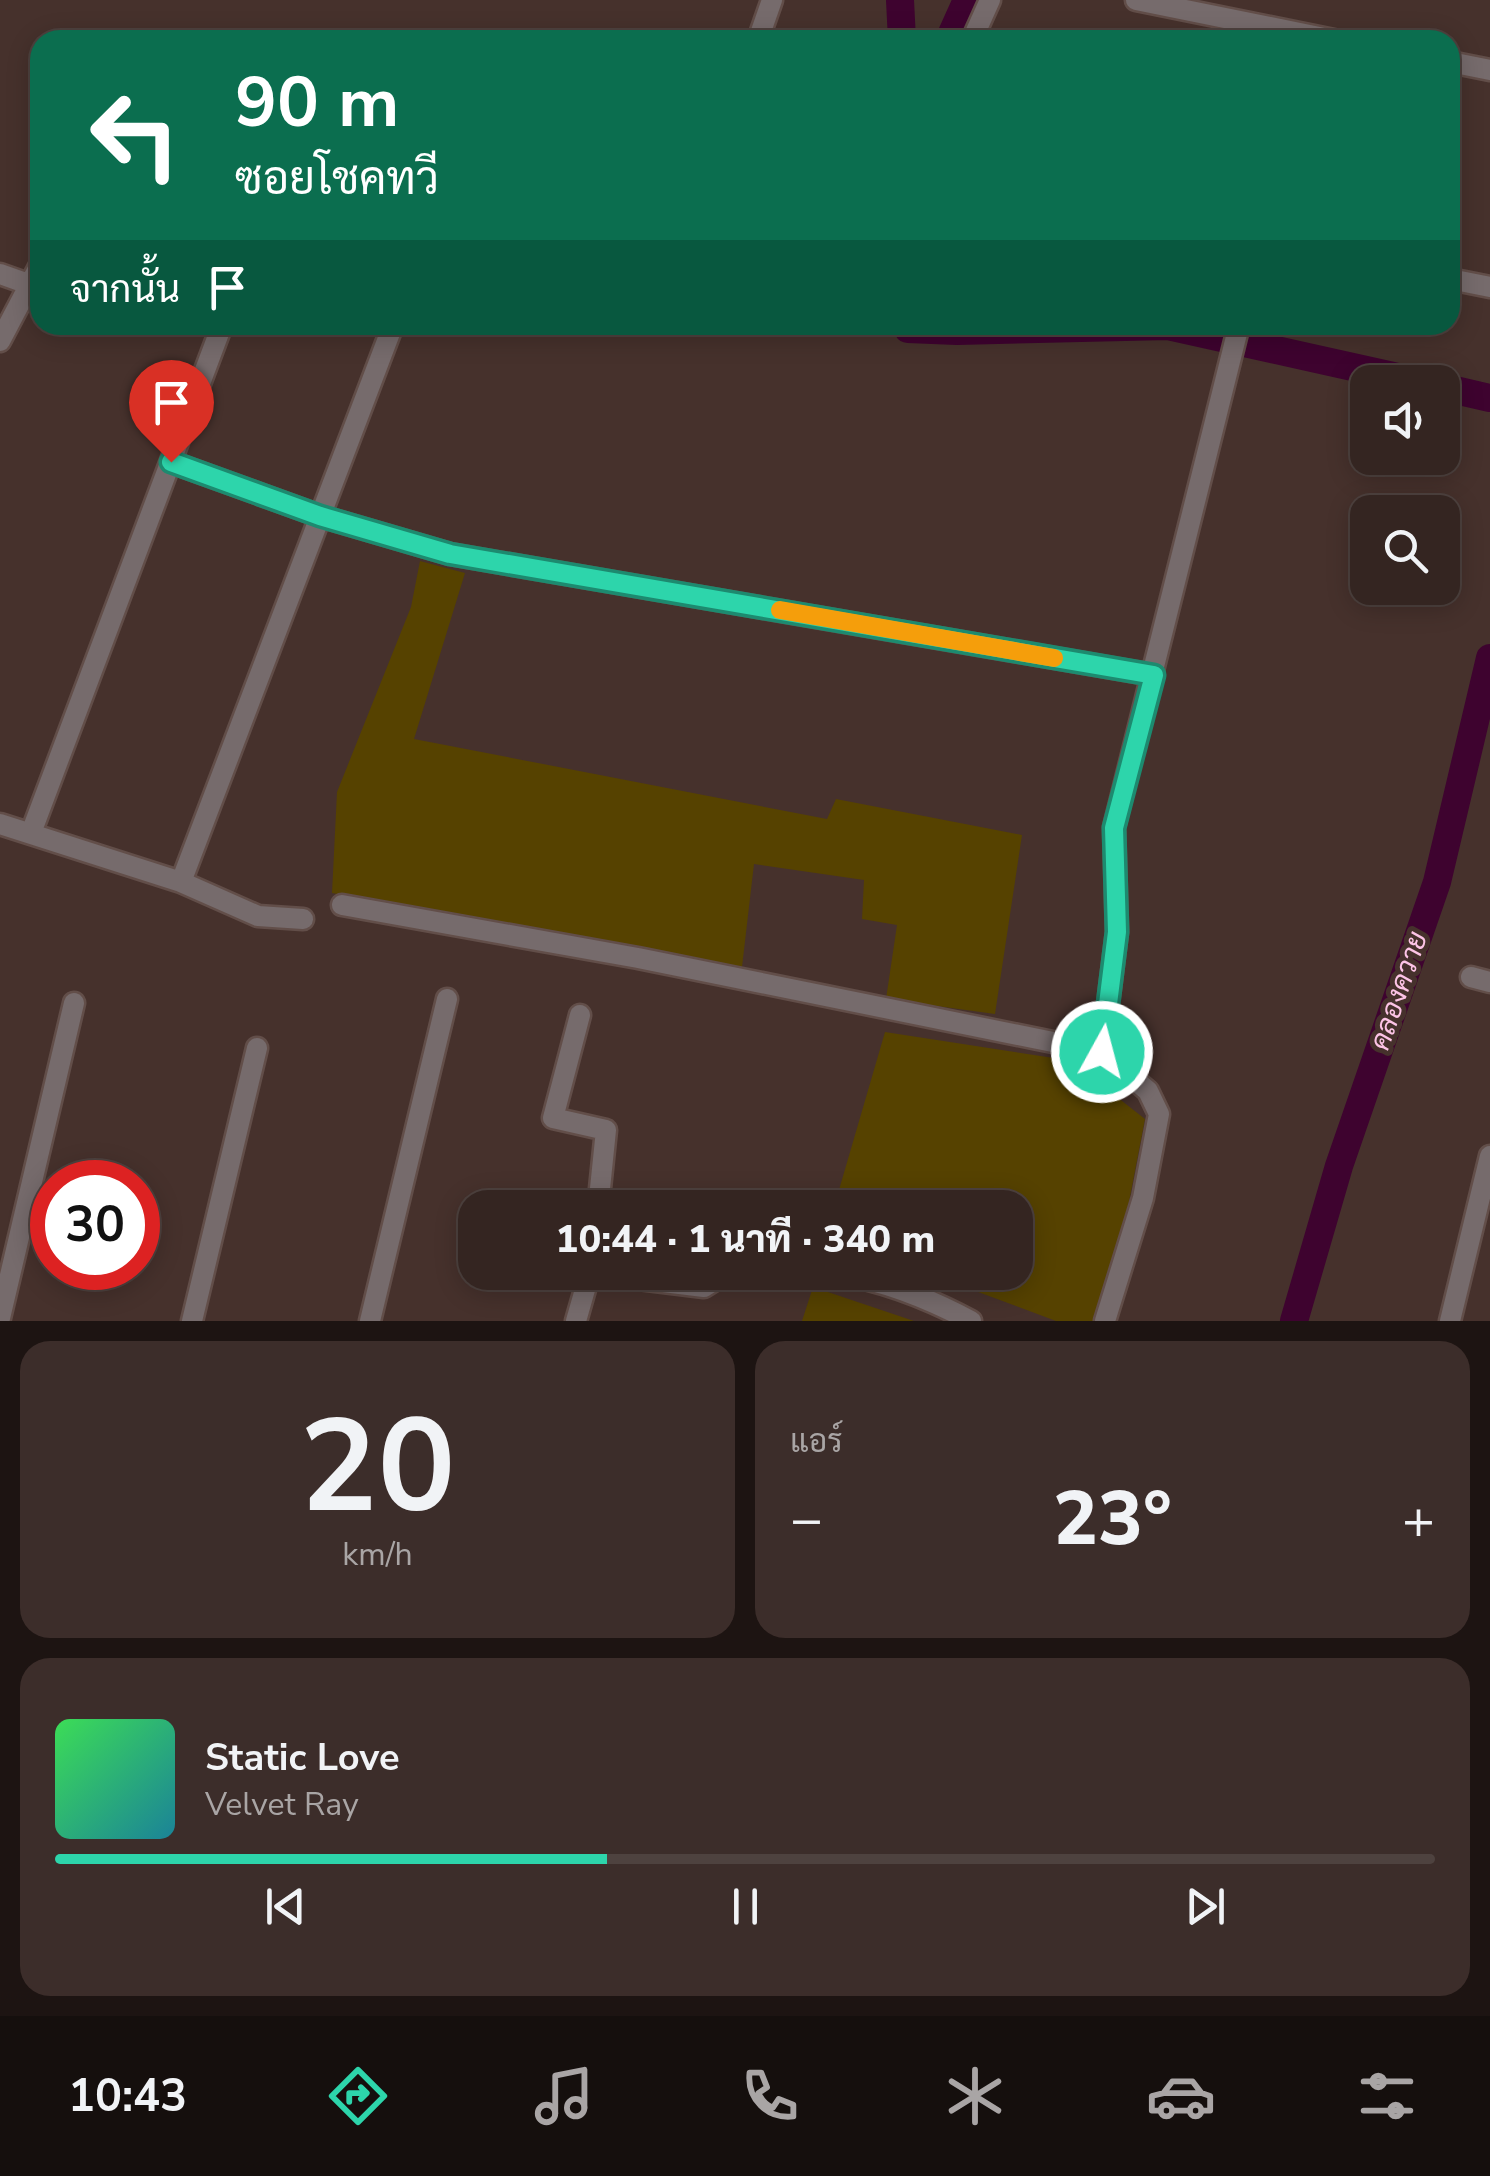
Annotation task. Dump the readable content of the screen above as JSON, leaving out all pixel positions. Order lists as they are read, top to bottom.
{
  "water": ["คลองควาย"],
  "page": {
    "turn": ["90 m", "ซอยโชคทวี"],
    "then": "จากนั้น",
    "limit": "30",
    "trip": "10:44 · 1 นาที · 340 m",
    "tile": [
      ["20", "km/h"],
      "แอร์"
    ],
    "heat": ["−", "23°", "+"],
    "song": ["Static Love", "Velvet Ray"],
    "tabs": "10:43"
  }
}
